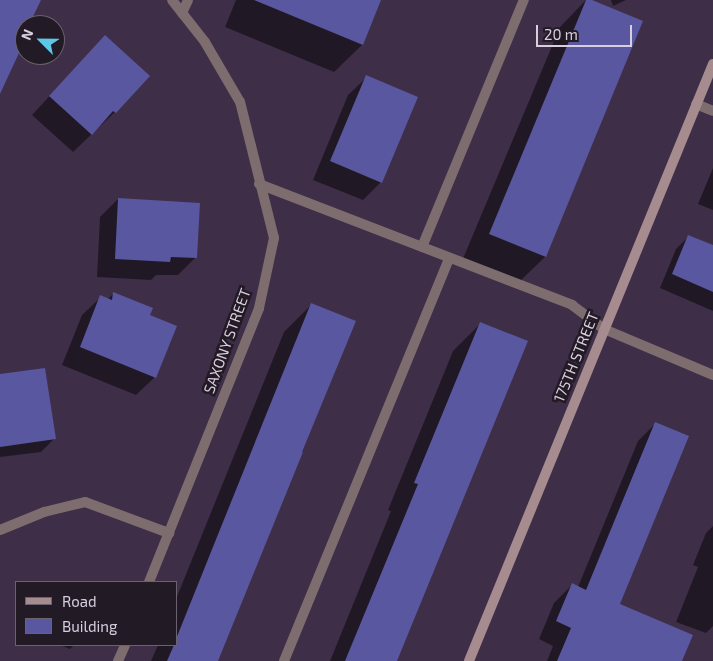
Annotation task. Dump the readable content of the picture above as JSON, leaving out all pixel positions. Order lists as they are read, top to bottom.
{
  "streets": {
    "street": ["SAXONY STREET", "175TH STREET"]
  },
  "legend": ["Road", "Building"],
  "scale_bar": "20 m",
  "north": "top left"
}
